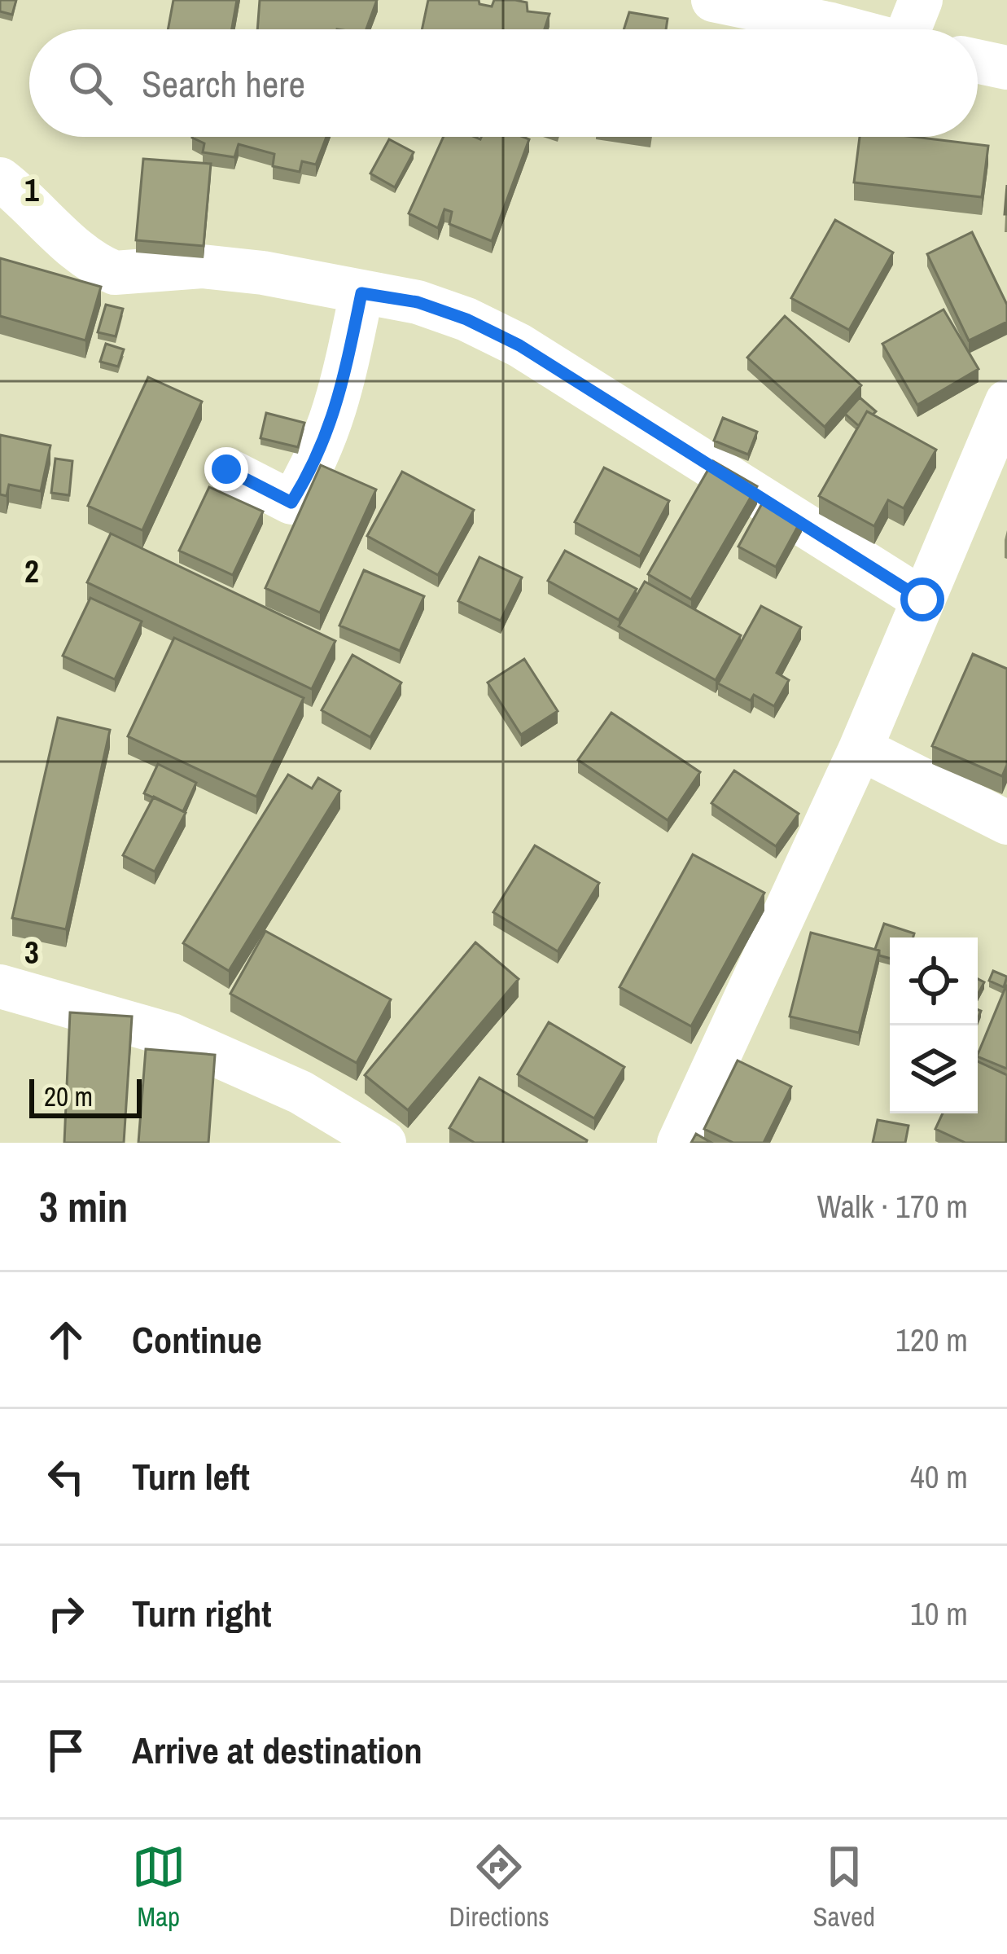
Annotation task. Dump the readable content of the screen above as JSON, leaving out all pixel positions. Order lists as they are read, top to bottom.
{
  "scale_bar": "20 m",
  "page": {
    "search": "Search here",
    "scale": "20 m",
    "heading": ["3 min", "Walk · 170 m"],
    "list": [
      ["Continue", "120 m"],
      ["Turn left", "40 m"],
      ["Turn right", "10 m"],
      "Arrive at destination"
    ],
    "nav": ["Map", "Directions", "Saved"]
  },
  "grid": {
    "rows": ["1", "2", "3"]
  }
}
